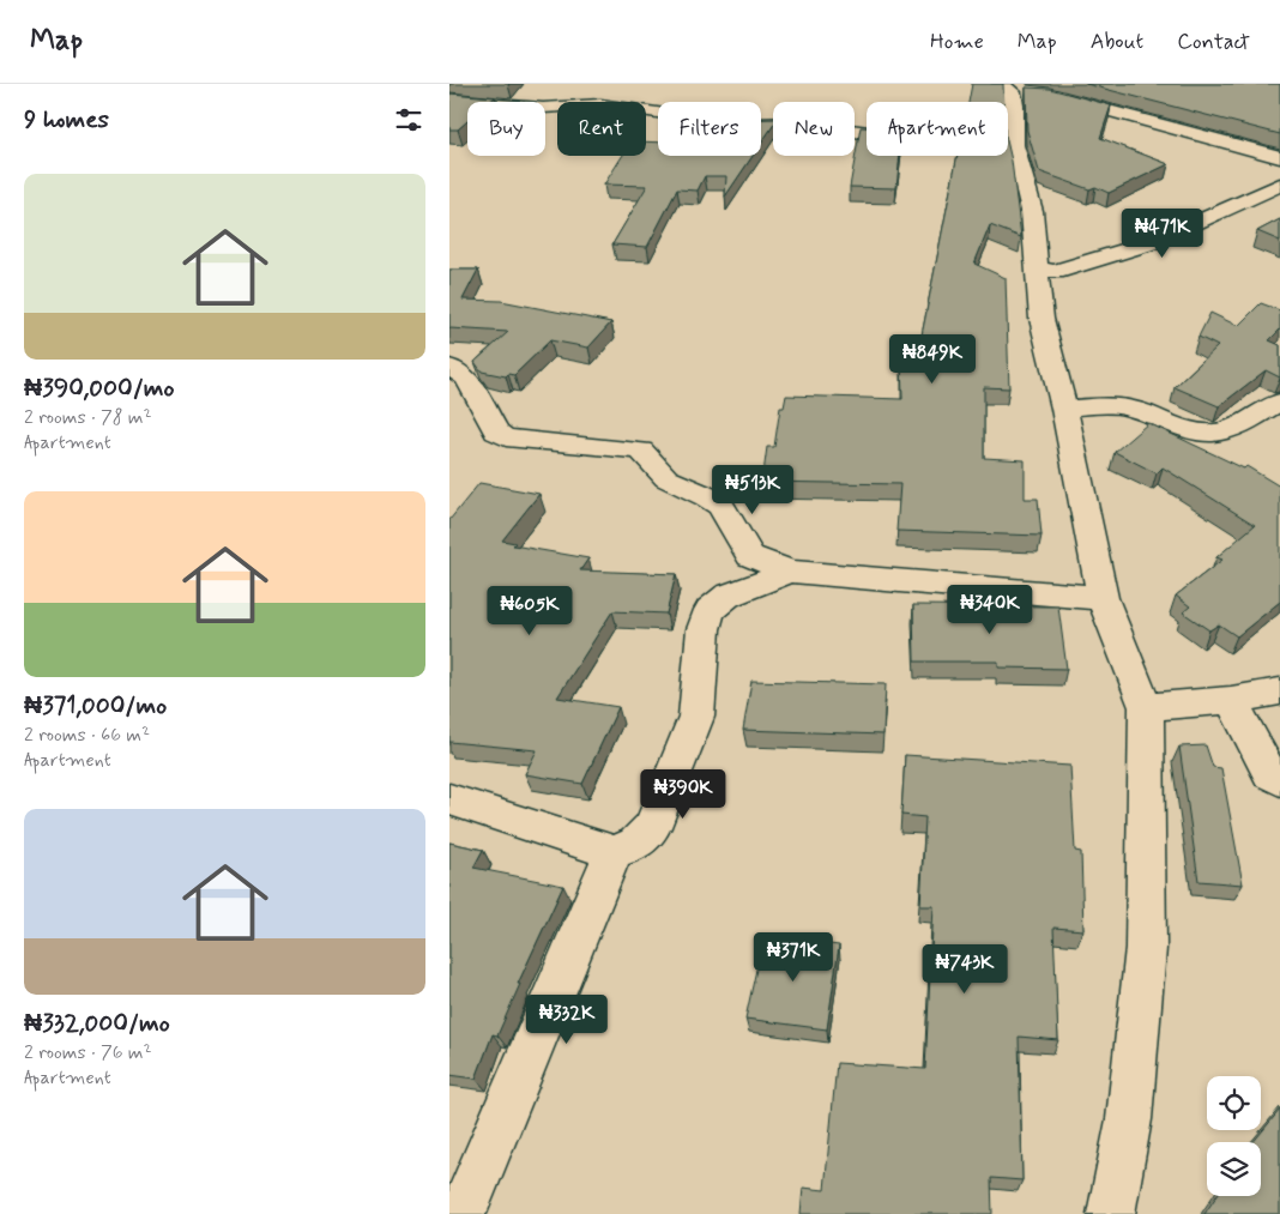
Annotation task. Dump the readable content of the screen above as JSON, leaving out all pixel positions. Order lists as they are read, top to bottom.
{
  "page": {
    "header": "Map",
    "nav": [
      "Home",
      "Map",
      "About",
      "Contact"
    ],
    "heading": "9 homes",
    "chip": [
      "Buy",
      "Rent",
      "Filters",
      "New",
      "Apartment"
    ],
    "list": [
      {
        "name": "₦390,000/mo",
        "note": "2 rooms · 78 m² · Apartment"
      },
      {
        "name": "₦371,000/mo",
        "note": "2 rooms · 66 m² · Apartment"
      },
      {
        "name": "₦332,000/mo",
        "note": "2 rooms · 76 m² · Apartment"
      }
    ],
    "price": [
      "₦471K",
      "₦849K",
      "₦513K",
      "₦340K",
      "₦605K",
      "₦390K",
      "₦371K",
      "₦743K",
      "₦332K"
    ]
  }
}
